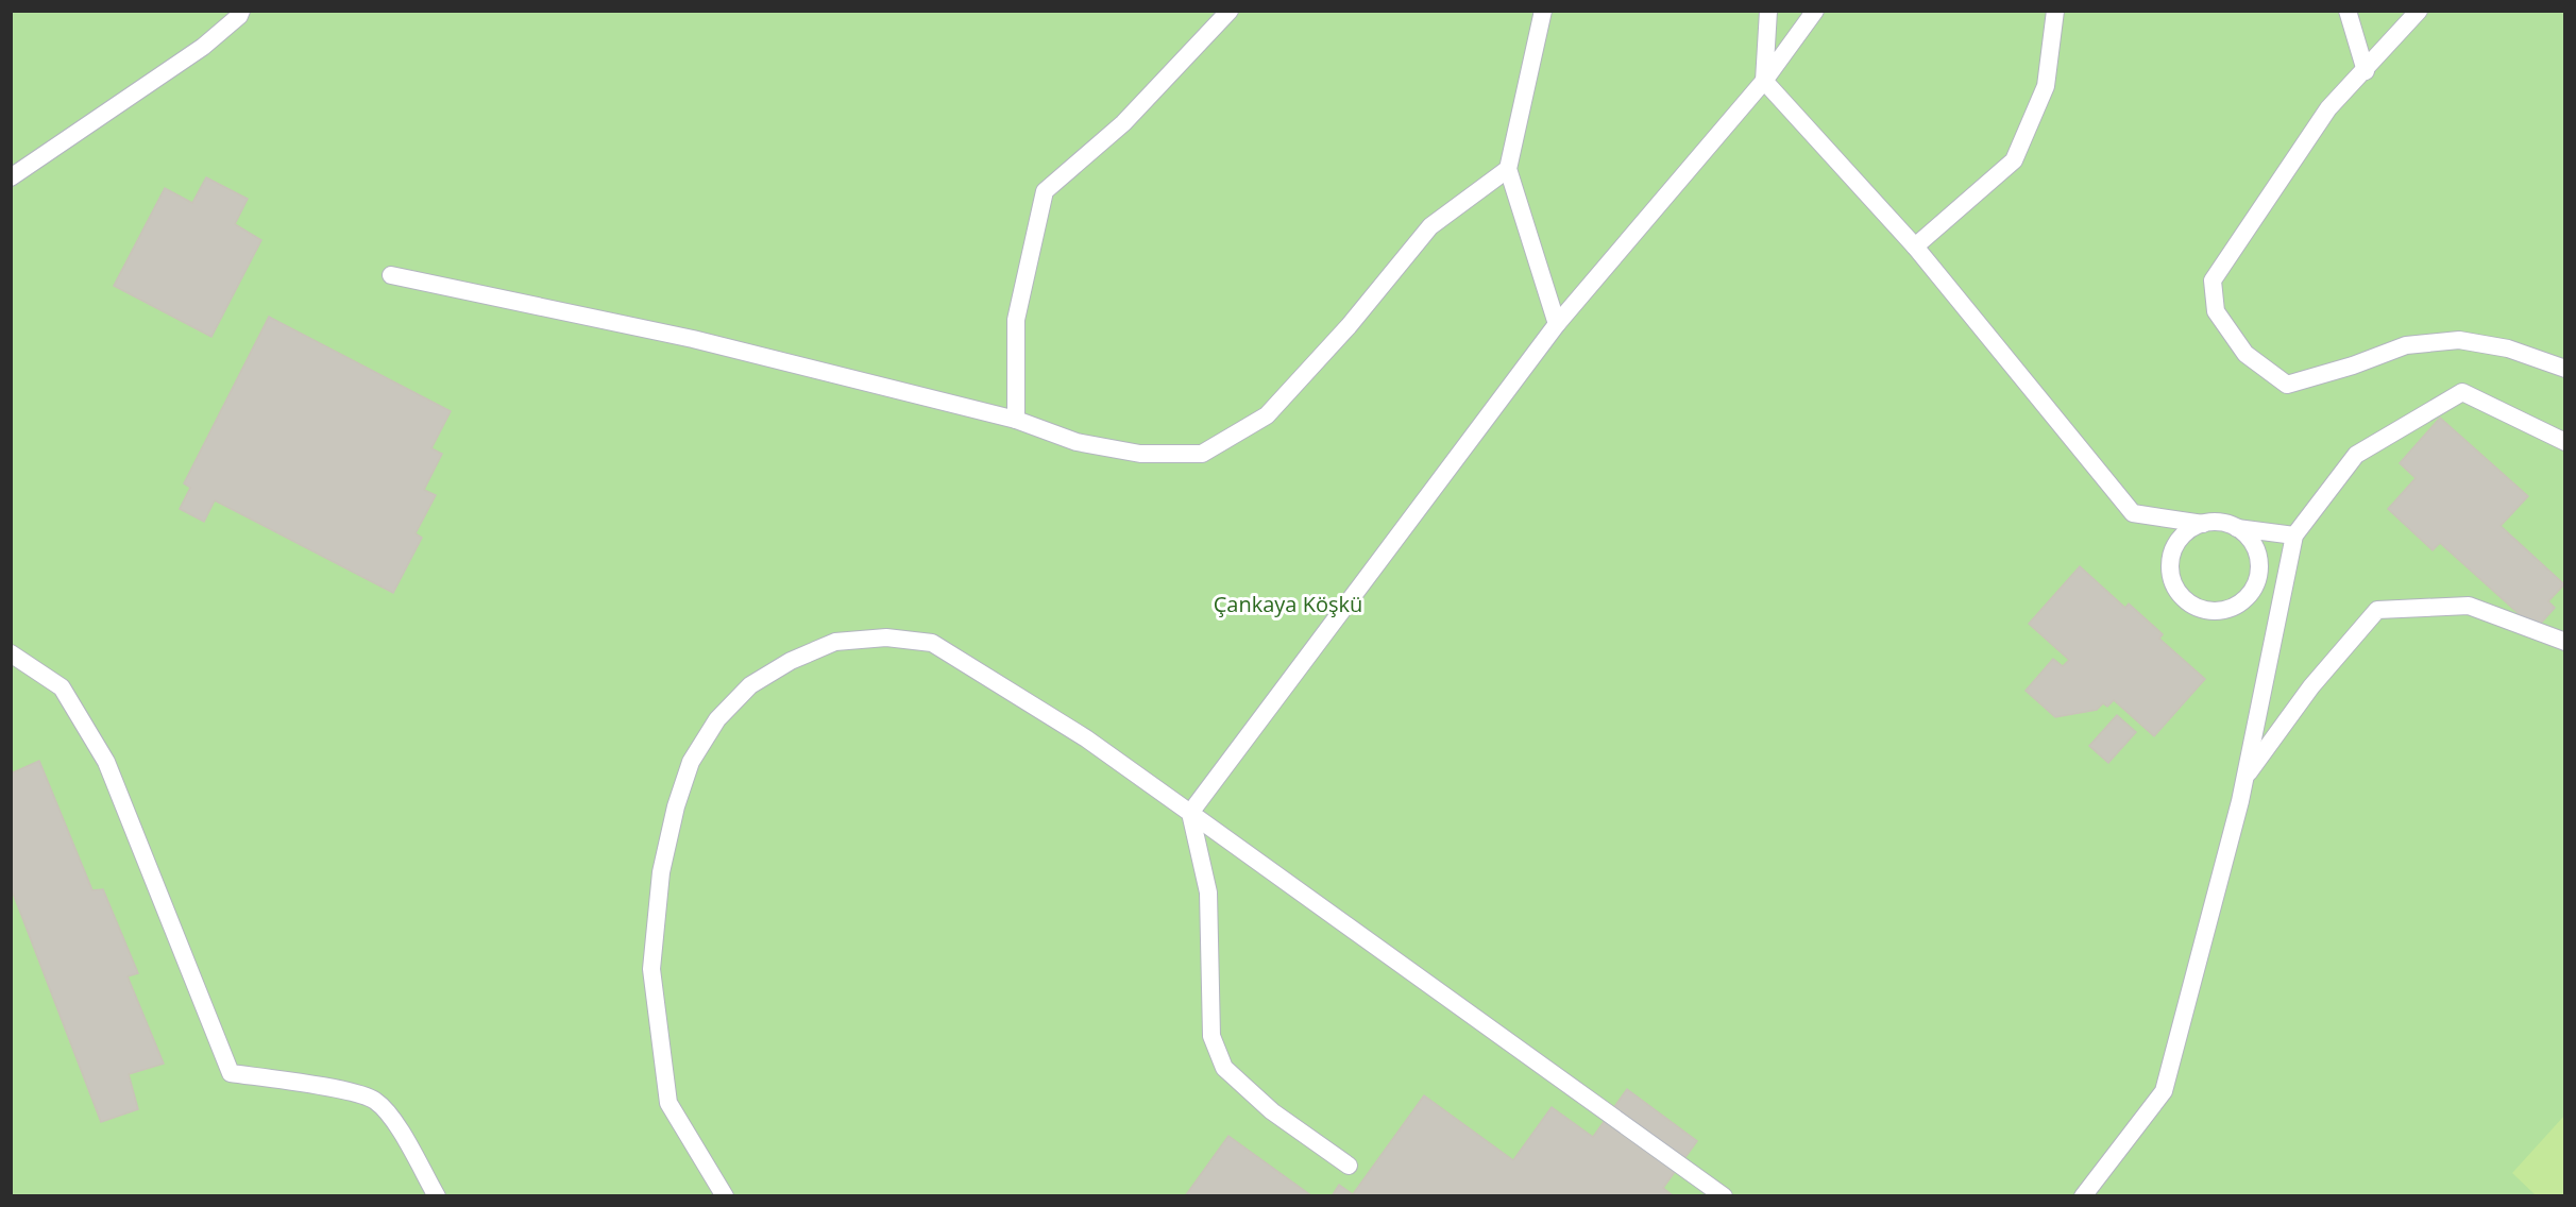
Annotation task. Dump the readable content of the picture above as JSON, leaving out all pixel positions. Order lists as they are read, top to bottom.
{
  "parks": ["Çankaya Köşkü"]
}
